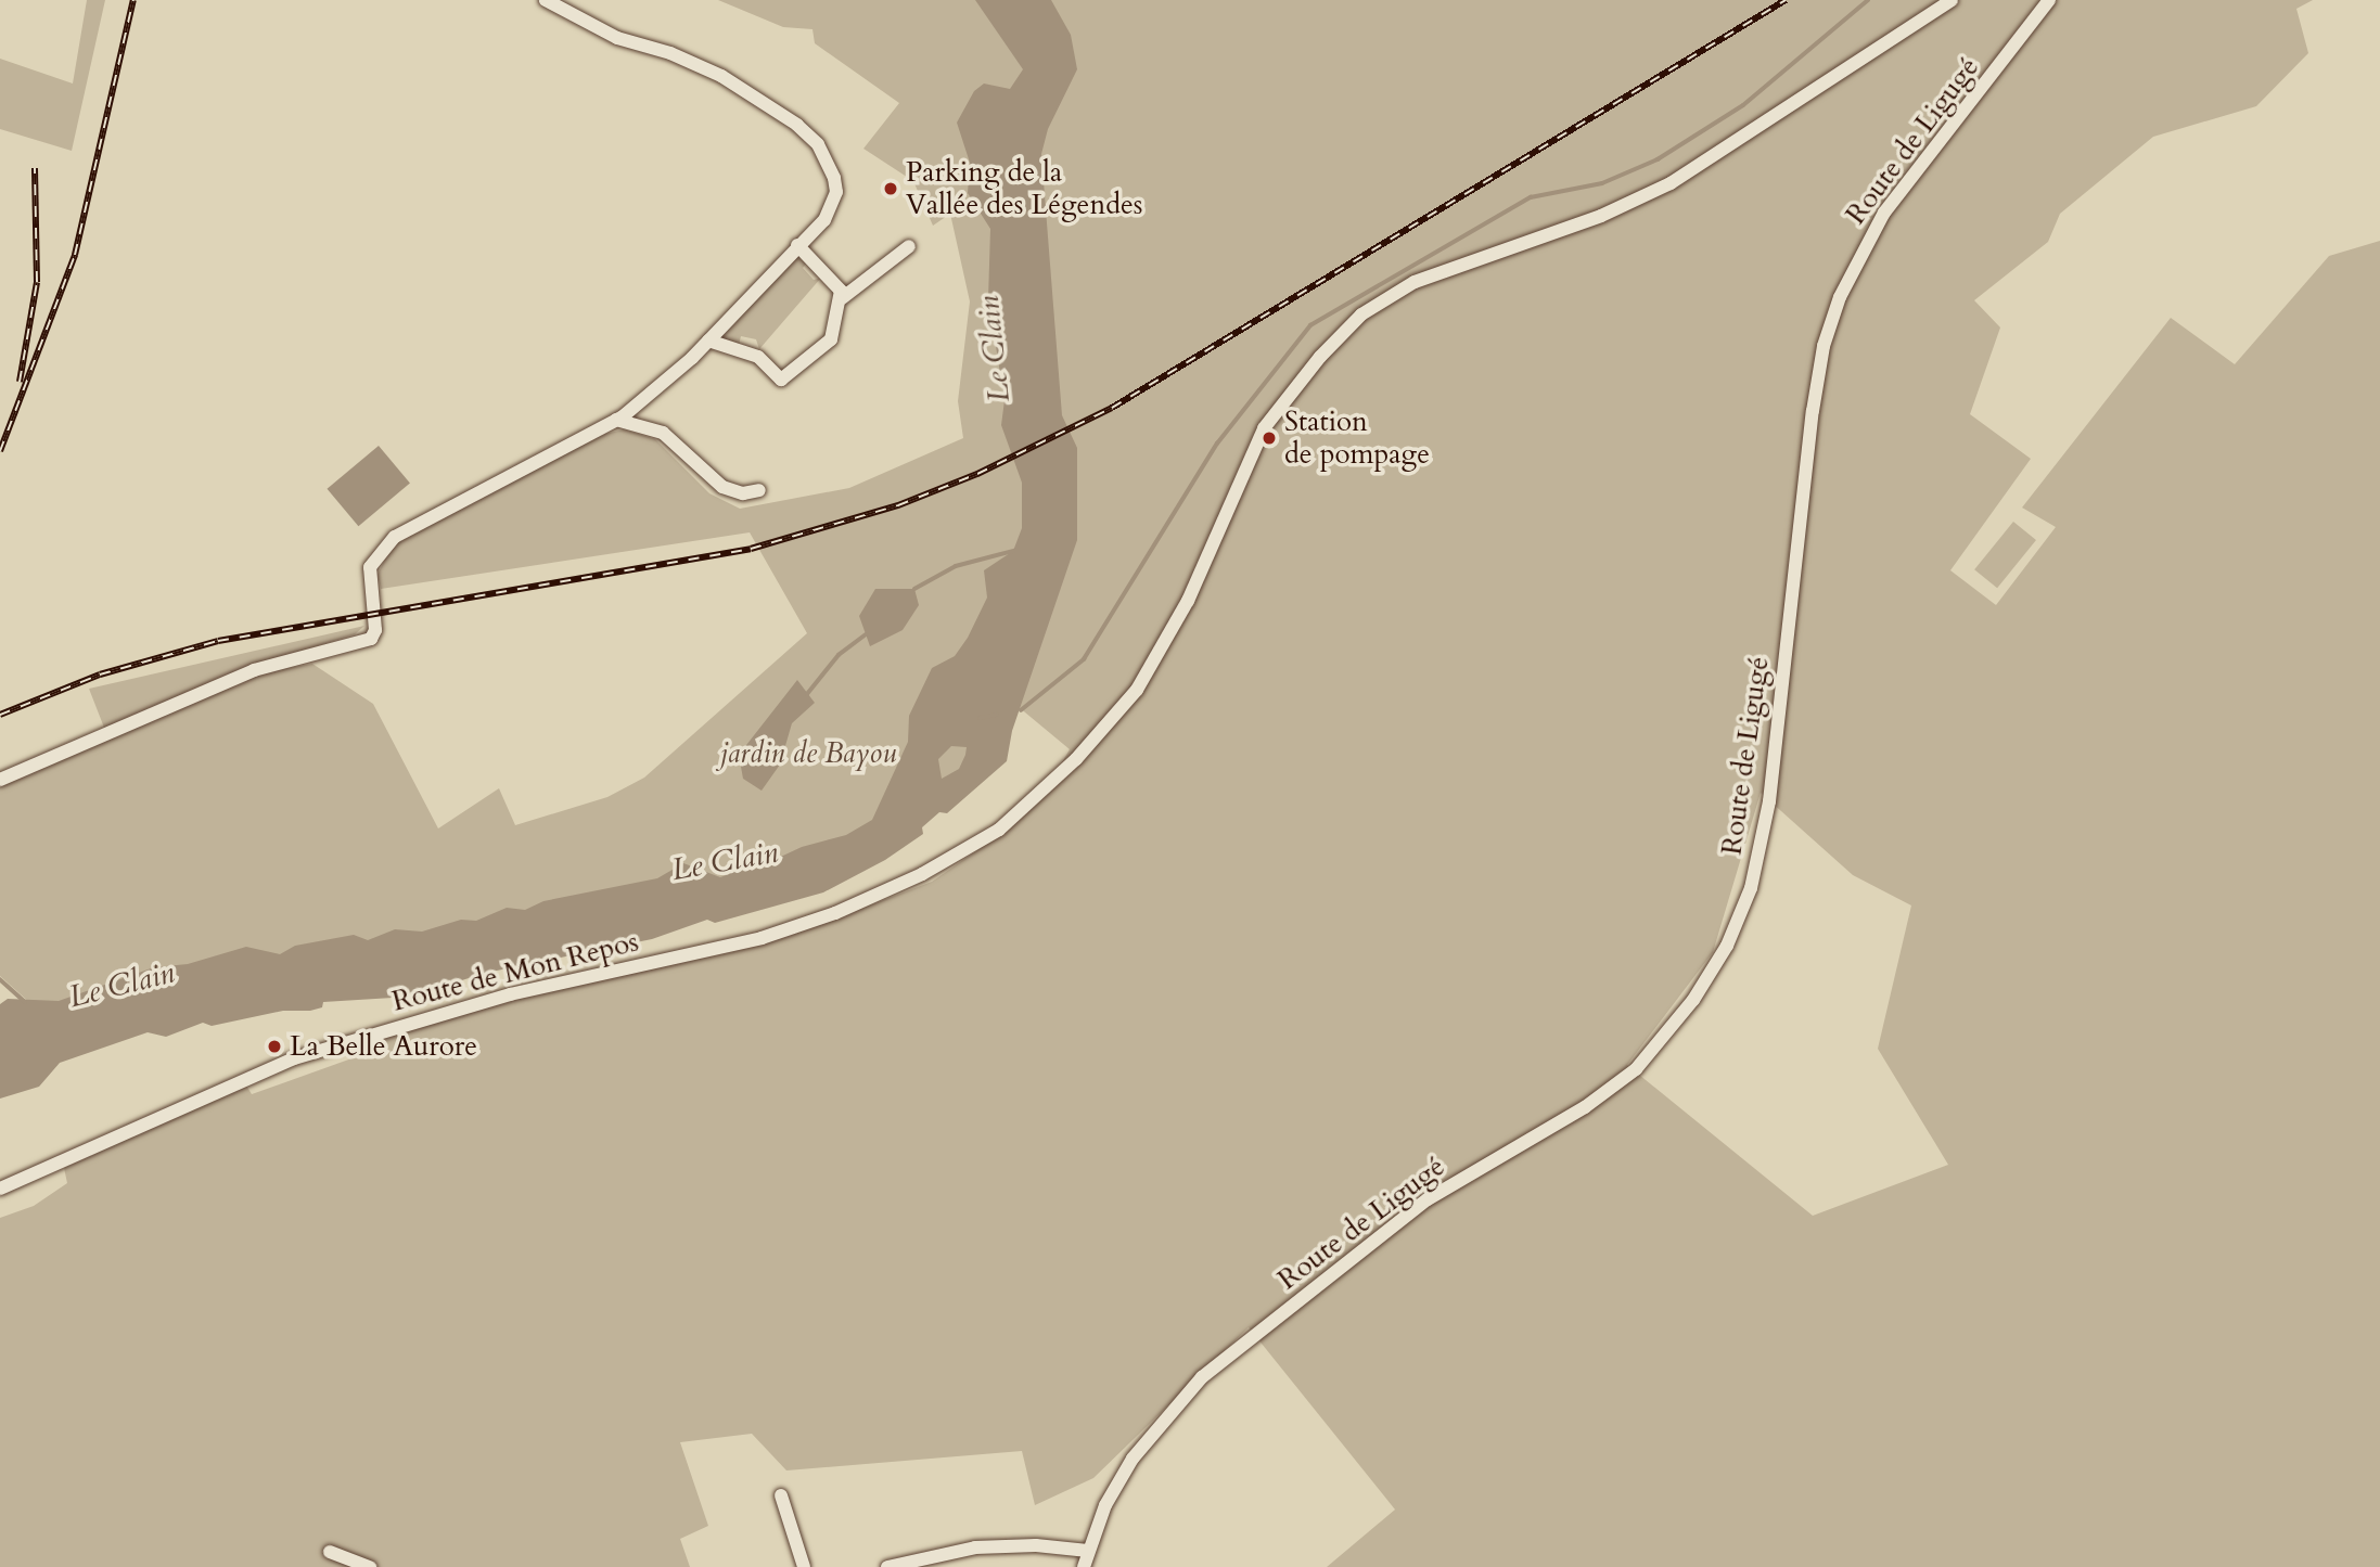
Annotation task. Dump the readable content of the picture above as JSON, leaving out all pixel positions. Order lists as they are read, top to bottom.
{
  "streets": {
    "street": ["Route de Ligugé", "Route de Mon Repos"]
  },
  "water": ["Le Clain"],
  "parks": ["jardin de Bayou"],
  "places": ["Parking de la Vallée des Légendes", "Station de pompage", "La Belle Aurore"]
}
